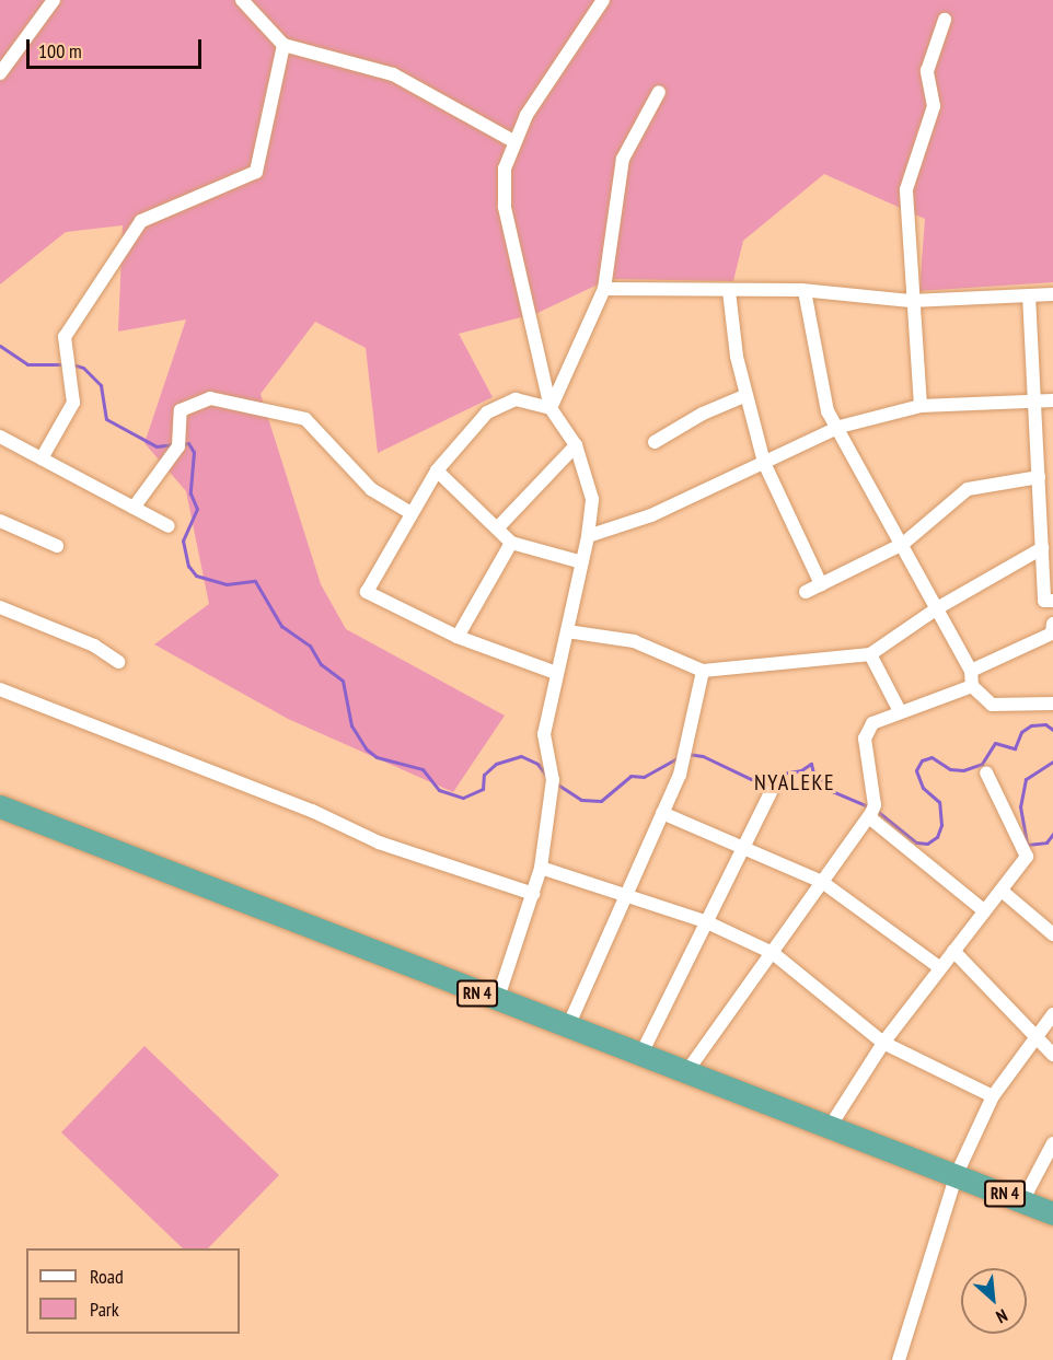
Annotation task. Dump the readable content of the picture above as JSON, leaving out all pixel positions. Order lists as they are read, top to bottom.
{
  "streets": {
    "highway": ["RN 4"]
  },
  "districts": ["NYALEKE"],
  "legend": ["Road", "Park"],
  "scale_bar": "100 m",
  "north": "bottom right"
}
